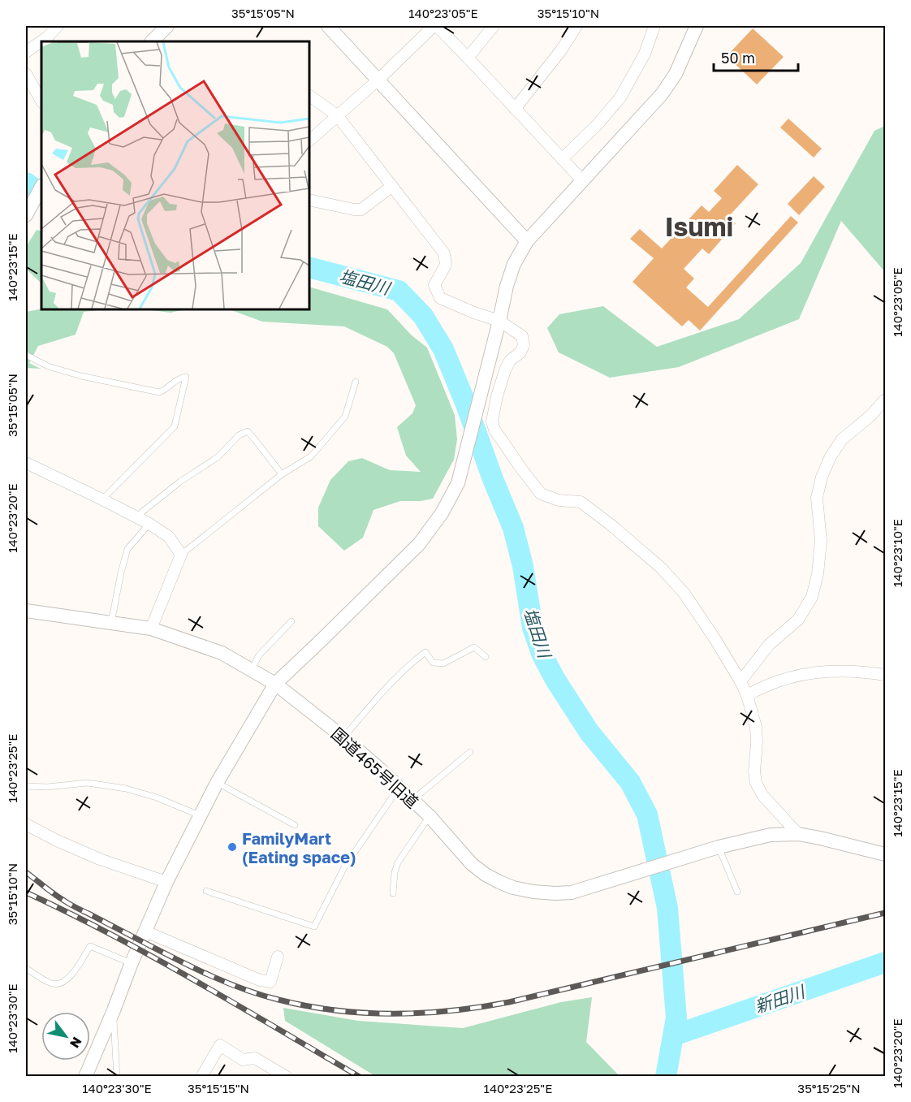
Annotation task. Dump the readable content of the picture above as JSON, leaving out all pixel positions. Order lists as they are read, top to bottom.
{
  "streets": {
    "street": ["国道465号旧道"]
  },
  "districts": ["Isumi"],
  "water": ["塩田川", "新田川"],
  "places": ["FamilyMart (Eating space)"],
  "scale_bar": "50 m",
  "north": "bottom right",
  "coordinates": [
    "35°15'05\"N",
    "140°23'05\"E",
    "35°15'10\"N",
    "140°23'15\"E",
    "140°23'20\"E",
    "140°23'10\"E",
    "140°23'25\"E",
    "140°23'30\"E",
    "35°15'15\"N",
    "35°15'25\"N"
  ]
}
